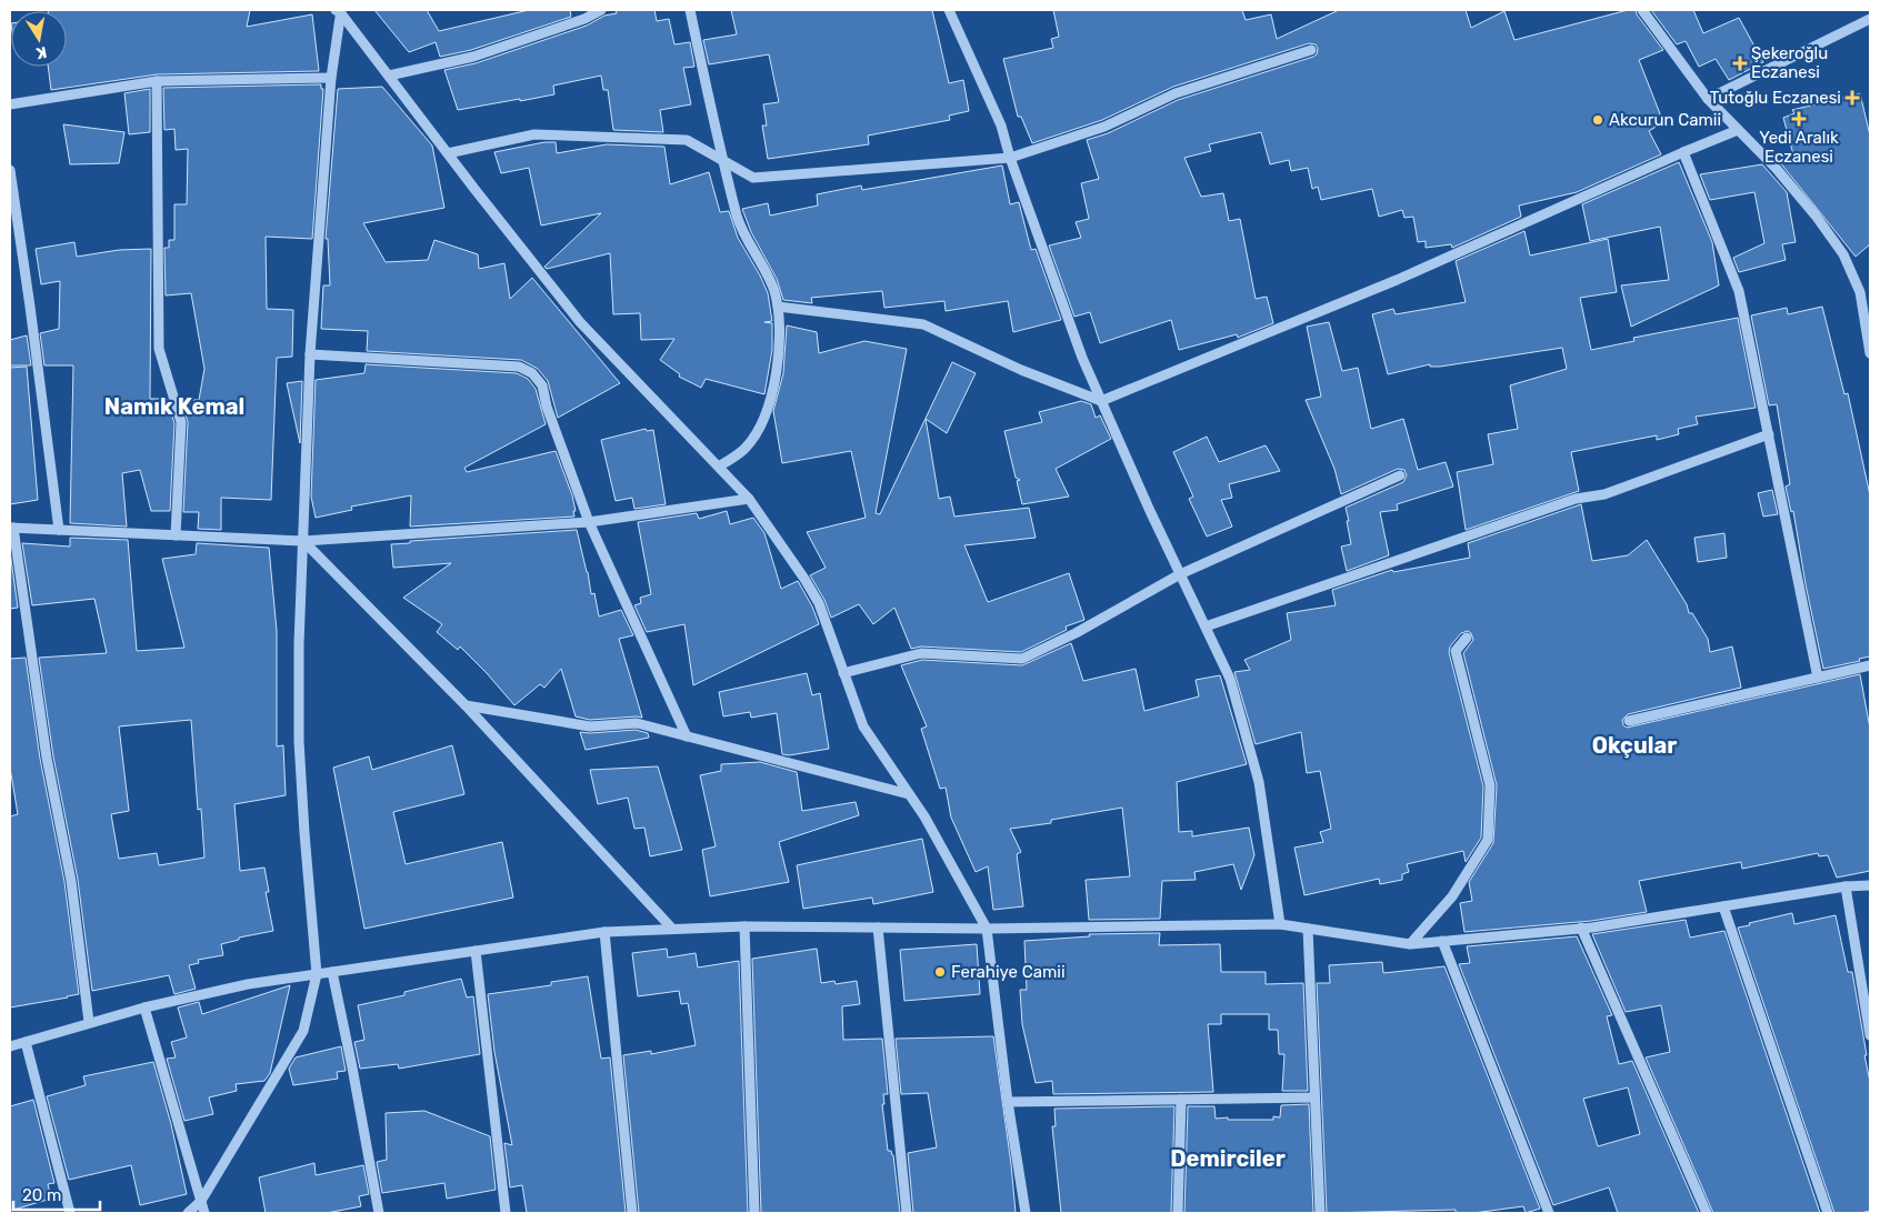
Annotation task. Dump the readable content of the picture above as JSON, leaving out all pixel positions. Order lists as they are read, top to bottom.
{
  "districts": ["Namık Kemal", "Okçular", "Demirciler"],
  "places": {
    "health": ["Şekeroğlu Eczanesi", "Tutoğlu Eczanesi", "Yedi Aralık Eczanesi"],
    "other": ["Akcurun Camii", "Ferahiye Camii"]
  },
  "scale_bar": "20 m",
  "north": "bottom"
}
